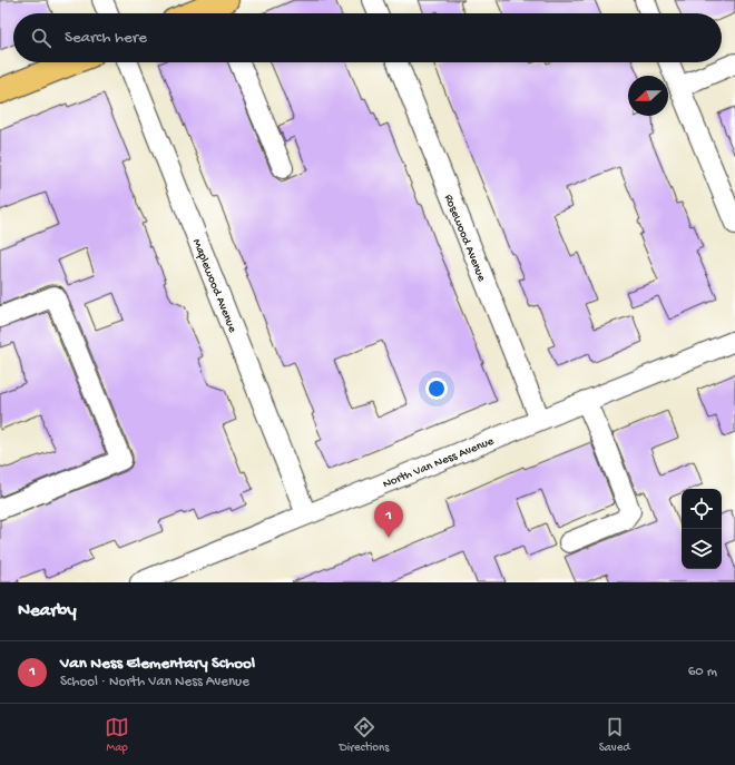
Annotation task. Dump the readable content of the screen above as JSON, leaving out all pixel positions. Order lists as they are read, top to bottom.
{
  "streets": {
    "street": ["Rosewood Avenue", "Maplewood Avenue", "North Van Ness Avenue"]
  },
  "crossings": [
    ["Rosewood Avenue", "North Van Ness Avenue"],
    ["Maplewood Avenue", "North Van Ness Avenue"]
  ],
  "north": "left",
  "page": {
    "search": "Search here",
    "pins": "1",
    "heading": "Nearby",
    "list": [
      {
        "mark": "1",
        "name": "Van Ness Elementary School",
        "note": "School · North Van Ness Avenue",
        "value": "60 m"
      }
    ],
    "nav": ["Map", "Directions", "Saved"]
  }
}
